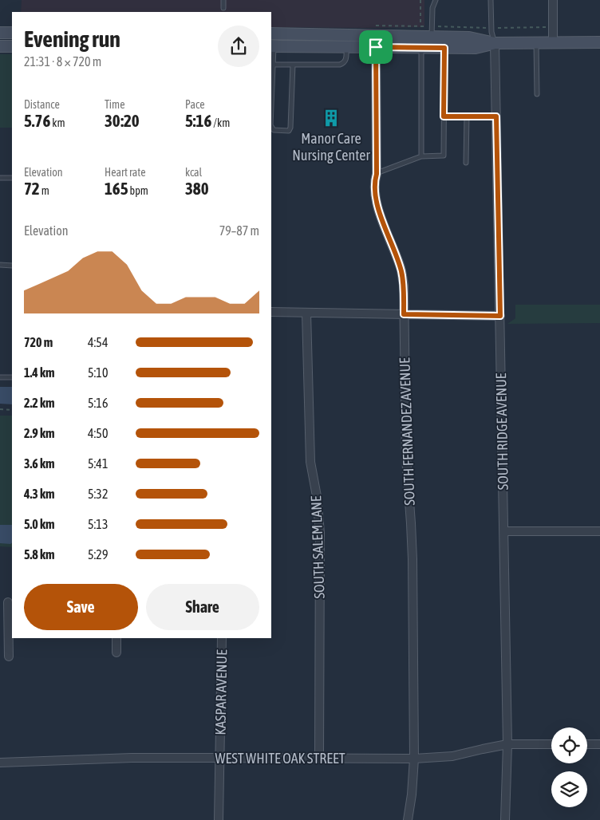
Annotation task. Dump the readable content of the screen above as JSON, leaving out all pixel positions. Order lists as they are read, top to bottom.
{
  "streets": {
    "street": [
      "SOUTH FERNANDEZ AVENUE",
      "SOUTH RIDGE AVENUE",
      "SOUTH SALEM LANE",
      "KASPAR AVENUE",
      "WEST WHITE OAK STREET"
    ]
  },
  "crossings": [
    ["SOUTH FERNANDEZ AVENUE", "WEST WHITE OAK STREET"],
    ["SOUTH RIDGE AVENUE", "WEST WHITE OAK STREET"],
    ["SOUTH SALEM LANE", "WEST WHITE OAK STREET"],
    ["KASPAR AVENUE", "WEST WHITE OAK STREET"]
  ],
  "places": {
    "building": ["Manor Care Nursing Center"]
  },
  "page": {
    "heading": ["Evening run", "21:31 · 8 × 720 m"],
    "stats": [
      ["Distance", "5.76 km"],
      ["Time", "30:20"],
      ["Pace", "5:16 /km"],
      ["Elevation", "72 m"],
      ["Heart rate", "165 bpm"],
      ["kcal", "380"]
    ],
    "chart": ["Elevation", "79–87 m"],
    "list": [
      {
        "name": "720 m",
        "note": "4:54"
      },
      {
        "name": "1.4 km",
        "note": "5:10"
      },
      {
        "name": "2.2 km",
        "note": "5:16"
      },
      {
        "name": "2.9 km",
        "note": "4:50"
      },
      {
        "name": "3.6 km",
        "note": "5:41"
      },
      {
        "name": "4.3 km",
        "note": "5:32"
      },
      {
        "name": "5.0 km",
        "note": "5:13"
      },
      {
        "name": "5.8 km",
        "note": "5:29"
      }
    ],
    "buttons": ["Save", "Share"]
  }
}
